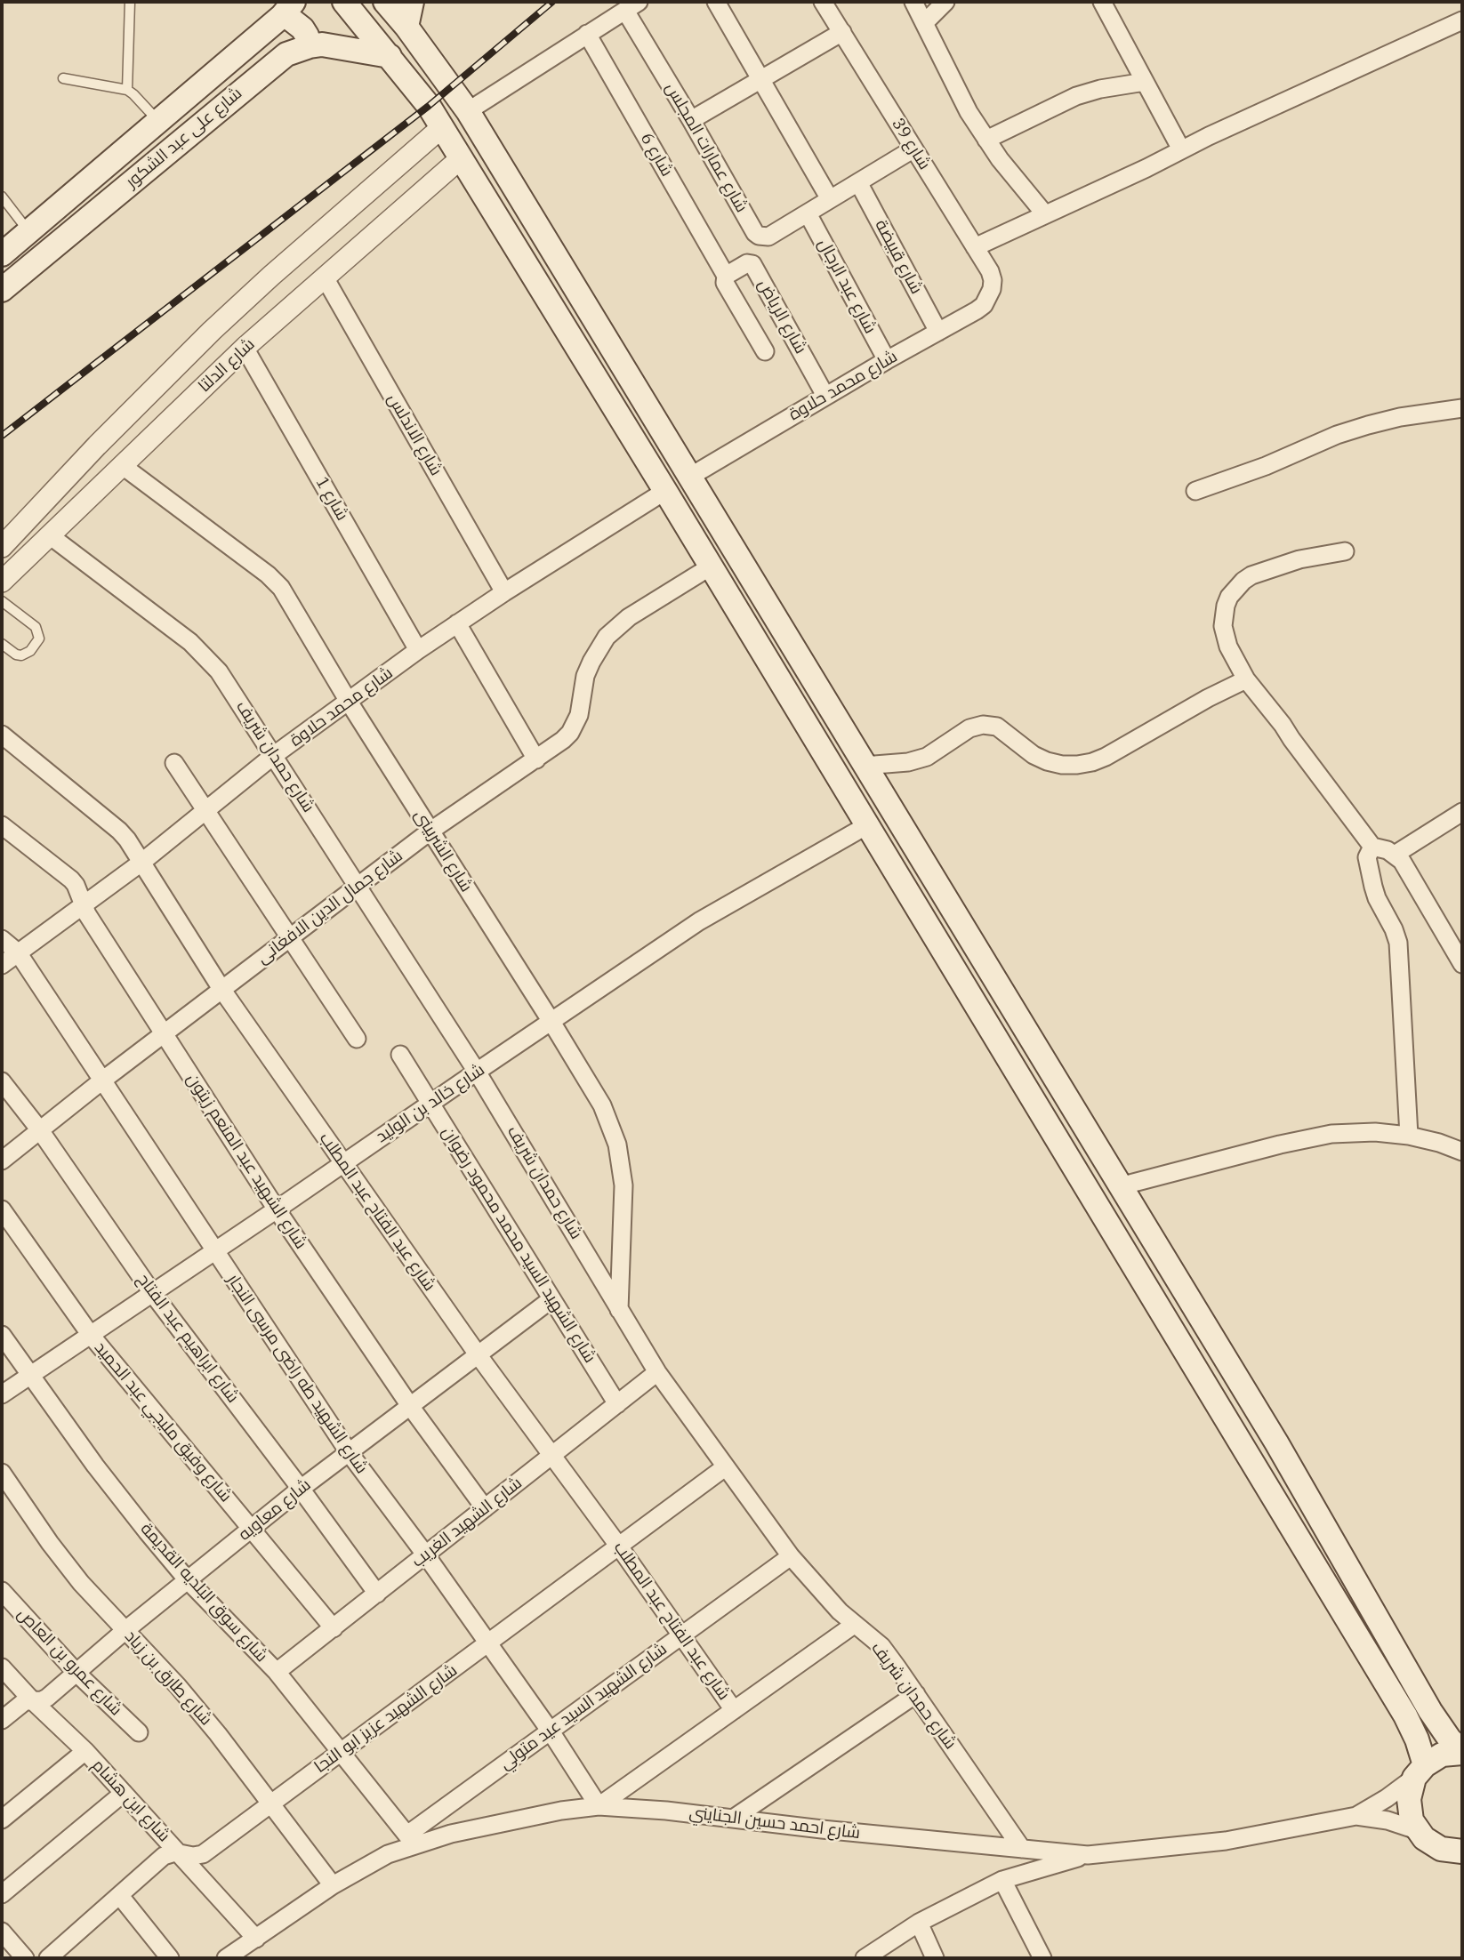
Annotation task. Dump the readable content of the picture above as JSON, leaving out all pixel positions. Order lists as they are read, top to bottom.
{
  "streets": {
    "main road": ["شارع على عبد الشكور"],
    "street": [
      "شارع 39",
      "شارع عمارات المجلس",
      "شارع 6",
      "شارع قبيضة",
      "شارع عبد الرجال",
      "شارع الرياض",
      "شارع الدلتا",
      "شارع محمد حلاوة",
      "شارع الاندلس",
      "شارع 1",
      "شارع حمدان شريف",
      "شارع الشربينى",
      "شارع جمال الدين الافغانى",
      "شارع خالد بن الوليد",
      "شارع الشهيد عبد المنعم زيتون",
      "شارع عبد الفتاح عبد المطلب",
      "شارع الشهيد السيد محمد محمود رضوان",
      "شارع ابراهيم عبد الفتاح",
      "شارع الشهيد طه راضى مرسى النجار",
      "شارع وفيق مليجي عبد الحميد",
      "شارع معاويه",
      "شارع الشهيد الغريب",
      "شارع سوق البلديه القديمة",
      "شارع عمرو بن العاص",
      "شارع طارق بن زياد",
      "شارع الشهيد السيد عيد متولي",
      "شارع الشهيد عزيز ابو النجا",
      "شارع ابن هشام",
      "شارع احمد حسين الجنايني"
    ]
  },
  "crossings": [
    ["شارع 39", "شارع عمارات المجلس"],
    ["شارع 39", "شارع محمد حلاوة"],
    ["شارع عمارات المجلس", "شارع قبيضة"],
    ["شارع عمارات المجلس", "شارع عبد الرجال"],
    ["شارع 6", "شارع الرياض"],
    ["شارع قبيضة", "شارع محمد حلاوة"],
    ["شارع عبد الرجال", "شارع محمد حلاوة"],
    ["شارع الرياض", "شارع محمد حلاوة"],
    ["شارع الدلتا", "شارع الاندلس"],
    ["شارع الدلتا", "شارع 1"],
    ["شارع الدلتا", "شارع حمدان شريف"],
    ["شارع الدلتا", "شارع الشربينى"],
    ["شارع محمد حلاوة", "شارع الاندلس"],
    ["شارع محمد حلاوة", "شارع 1"],
    ["شارع محمد حلاوة", "شارع حمدان شريف"],
    ["شارع محمد حلاوة", "شارع الشربينى"],
    ["شارع محمد حلاوة", "شارع الشهيد عبد المنعم زيتون"],
    ["شارع محمد حلاوة", "شارع عبد الفتاح عبد المطلب"],
    ["شارع محمد حلاوة", "شارع الشهيد طه راضى مرسى النجار"],
    ["شارع حمدان شريف", "شارع الشربينى"],
    ["شارع حمدان شريف", "شارع جمال الدين الافغانى"],
    ["شارع حمدان شريف", "شارع خالد بن الوليد"],
    ["شارع حمدان شريف", "شارع الشهيد الغريب"],
    ["شارع حمدان شريف", "شارع الشهيد السيد عيد متولي"],
    ["شارع حمدان شريف", "شارع الشهيد عزيز ابو النجا"],
    ["شارع حمدان شريف", "شارع احمد حسين الجنايني"],
    ["شارع الشربينى", "شارع جمال الدين الافغانى"],
    ["شارع الشربينى", "شارع خالد بن الوليد"],
    ["شارع جمال الدين الافغانى", "شارع الشهيد عبد المنعم زيتون"],
    ["شارع جمال الدين الافغانى", "شارع عبد الفتاح عبد المطلب"],
    ["شارع جمال الدين الافغانى", "شارع ابراهيم عبد الفتاح"],
    ["شارع جمال الدين الافغانى", "شارع الشهيد طه راضى مرسى النجار"],
    ["شارع خالد بن الوليد", "شارع الشهيد عبد المنعم زيتون"],
    ["شارع خالد بن الوليد", "شارع عبد الفتاح عبد المطلب"],
    ["شارع خالد بن الوليد", "شارع الشهيد السيد محمد محمود رضوان"],
    ["شارع خالد بن الوليد", "شارع ابراهيم عبد الفتاح"],
    ["شارع خالد بن الوليد", "شارع الشهيد طه راضى مرسى النجار"],
    ["شارع خالد بن الوليد", "شارع وفيق مليجي عبد الحميد"],
    ["شارع خالد بن الوليد", "شارع سوق البلديه القديمة"],
    ["شارع الشهيد عبد المنعم زيتون", "شارع معاويه"],
    ["شارع الشهيد عبد المنعم زيتون", "شارع الشهيد الغريب"],
    ["شارع عبد الفتاح عبد المطلب", "شارع معاويه"],
    ["شارع عبد الفتاح عبد المطلب", "شارع الشهيد الغريب"],
    ["شارع عبد الفتاح عبد المطلب", "شارع الشهيد السيد عيد متولي"],
    ["شارع عبد الفتاح عبد المطلب", "شارع الشهيد عزيز ابو النجا"],
    ["شارع الشهيد السيد محمد محمود رضوان", "شارع معاويه"],
    ["شارع الشهيد السيد محمد محمود رضوان", "شارع الشهيد الغريب"],
    ["شارع ابراهيم عبد الفتاح", "شارع معاويه"],
    ["شارع ابراهيم عبد الفتاح", "شارع الشهيد الغريب"],
    ["شارع الشهيد طه راضى مرسى النجار", "شارع معاويه"],
    ["شارع الشهيد طه راضى مرسى النجار", "شارع الشهيد الغريب"],
    ["شارع الشهيد طه راضى مرسى النجار", "شارع الشهيد السيد عيد متولي"],
    ["شارع الشهيد طه راضى مرسى النجار", "شارع الشهيد عزيز ابو النجا"],
    ["شارع الشهيد طه راضى مرسى النجار", "شارع احمد حسين الجنايني"],
    ["شارع وفيق مليجي عبد الحميد", "شارع معاويه"],
    ["شارع وفيق مليجي عبد الحميد", "شارع الشهيد الغريب"],
    ["شارع معاويه", "شارع سوق البلديه القديمة"],
    ["شارع معاويه", "شارع عمرو بن العاص"],
    ["شارع معاويه", "شارع طارق بن زياد"],
    ["شارع معاويه", "شارع ابن هشام"],
    ["شارع الشهيد الغريب", "شارع سوق البلديه القديمة"],
    ["شارع سوق البلديه القديمة", "شارع الشهيد السيد عيد متولي"],
    ["شارع سوق البلديه القديمة", "شارع الشهيد عزيز ابو النجا"],
    ["شارع سوق البلديه القديمة", "شارع احمد حسين الجنايني"],
    ["شارع طارق بن زياد", "شارع الشهيد عزيز ابو النجا"],
    ["شارع طارق بن زياد", "شارع احمد حسين الجنايني"],
    ["شارع الشهيد السيد عيد متولي", "شارع احمد حسين الجنايني"],
    ["شارع الشهيد عزيز ابو النجا", "شارع ابن هشام"],
    ["شارع ابن هشام", "شارع احمد حسين الجنايني"]
  ]
}
